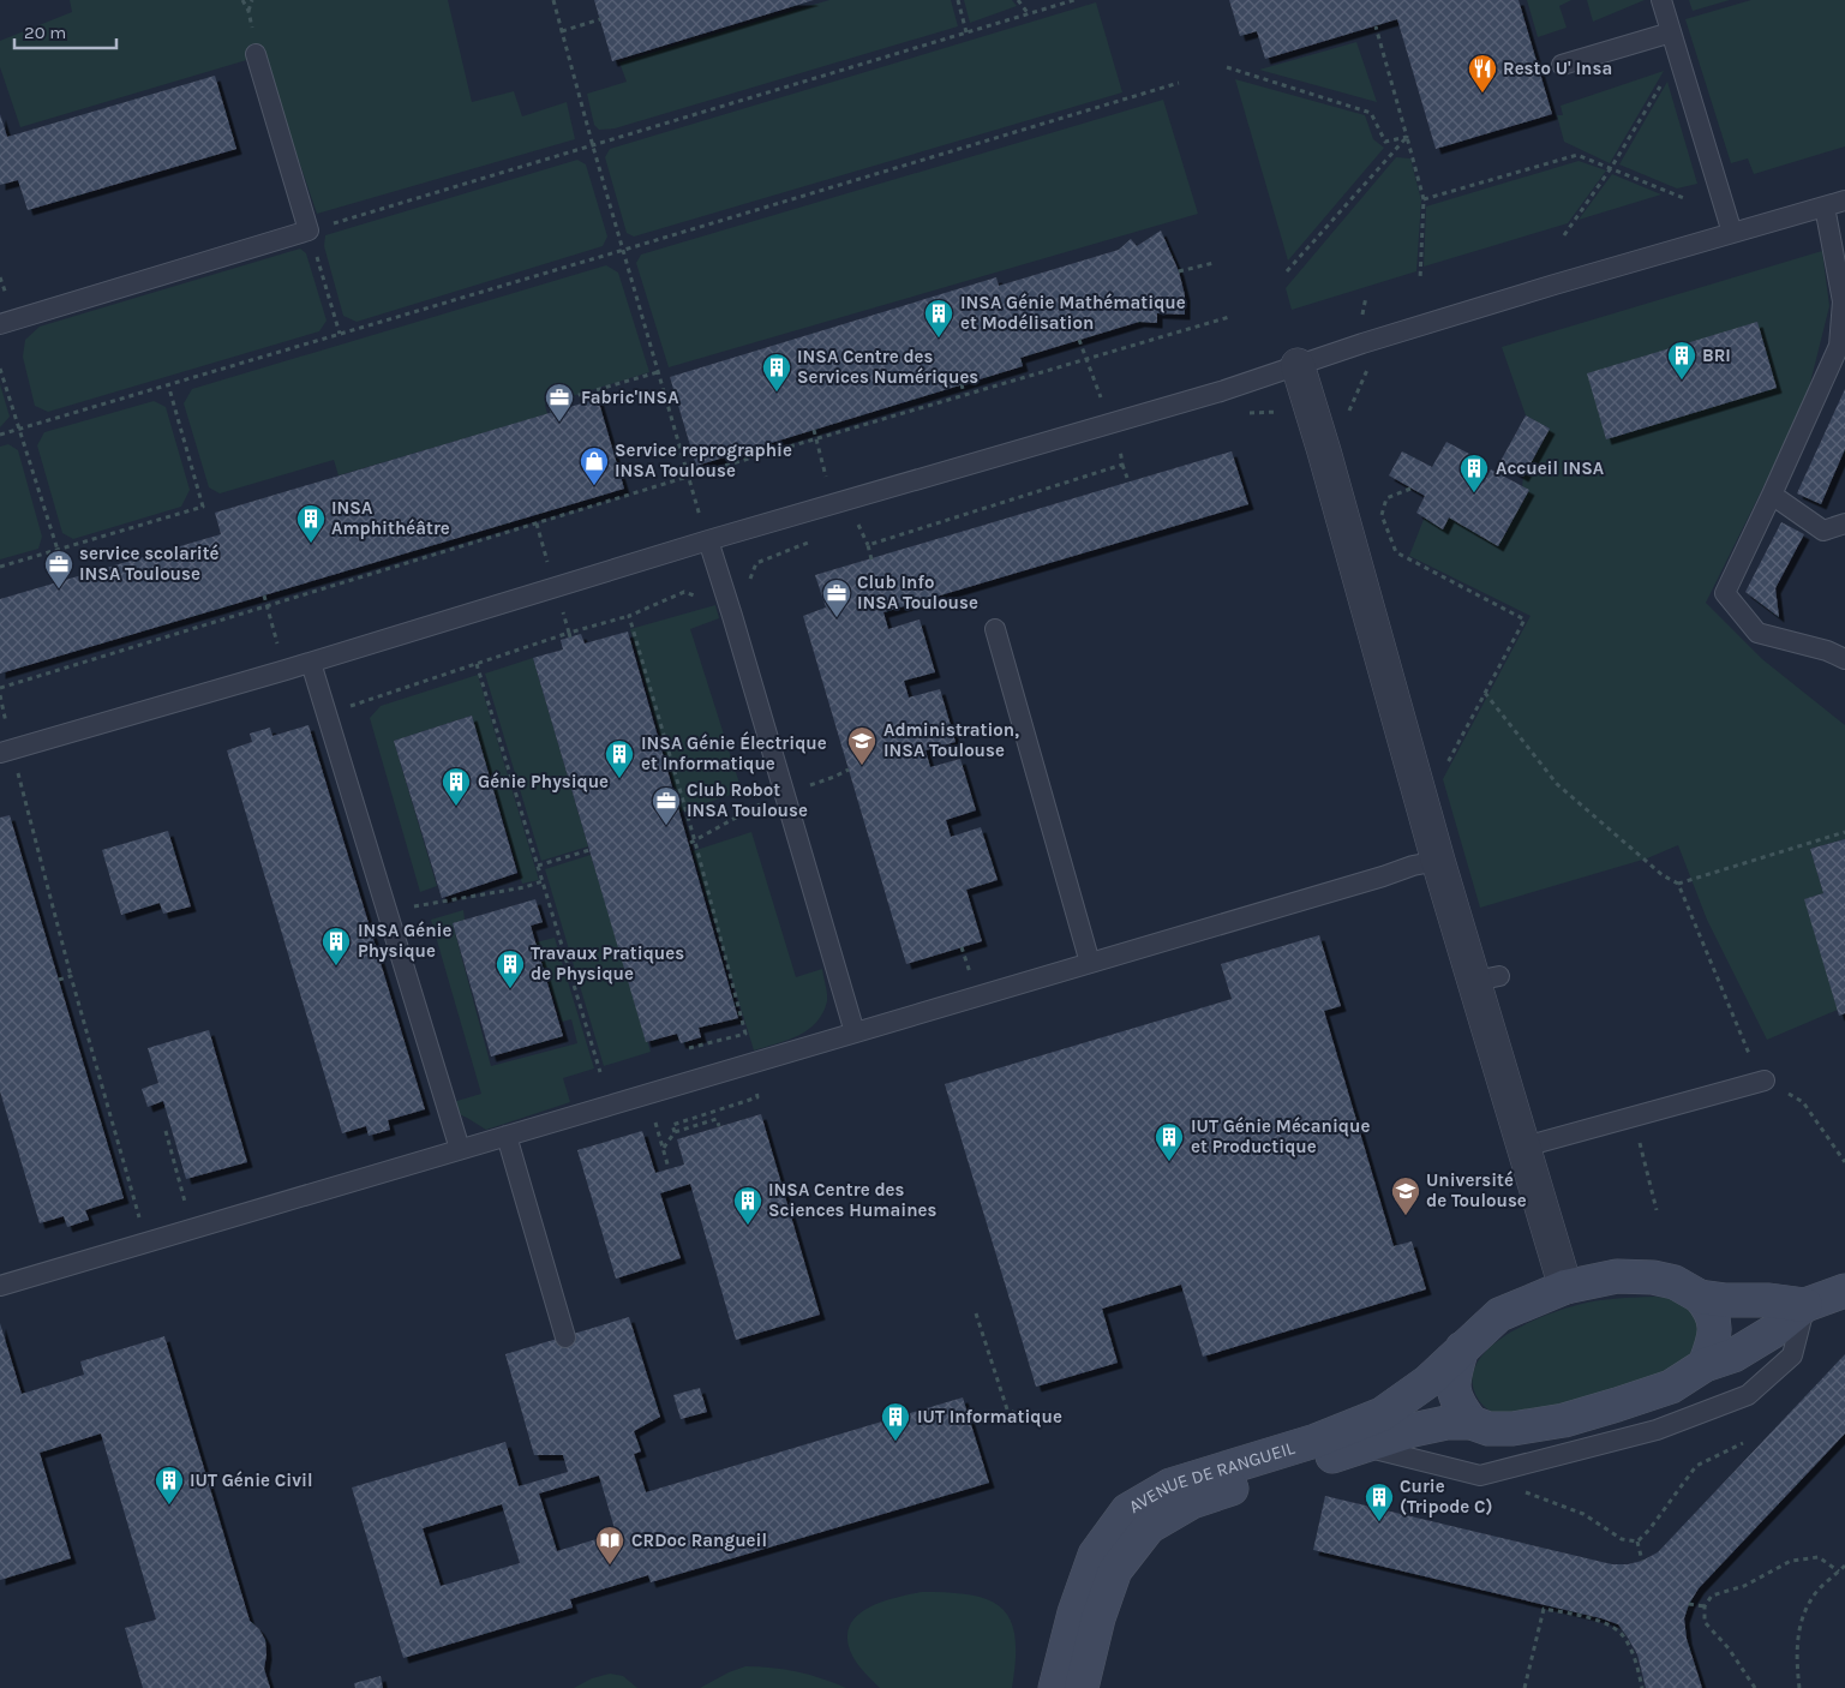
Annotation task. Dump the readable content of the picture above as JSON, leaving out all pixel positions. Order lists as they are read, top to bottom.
{
  "streets": {
    "street": ["AVENUE DE RANGUEIL"]
  },
  "places": {
    "restaurant": ["Resto U' Insa"],
    "building": [
      "INSA Génie Mathématique et Modélisation",
      "BRI",
      "INSA Centre des Services Numériques",
      "Accueil INSA",
      "INSA Amphithéâtre",
      "INSA Génie Électrique et Informatique",
      "Génie Physique",
      "INSA Génie Physique",
      "Travaux Pratiques de Physique",
      "IUT Génie Mécanique et Productique",
      "INSA Centre des Sciences Humaines",
      "IUT Informatique",
      "IUT Génie Civil",
      "Curie (Tripode C)"
    ],
    "office": [
      "Fabric'INSA",
      "service scolarité INSA Toulouse",
      "Club Info INSA Toulouse",
      "Club Robot INSA Toulouse"
    ],
    "shop": ["Service reprographie INSA Toulouse"],
    "school or university": ["Administration, INSA Toulouse", "Université de Toulouse"],
    "library": ["CRDoc Rangueil"]
  },
  "scale_bar": "20 m"
}
